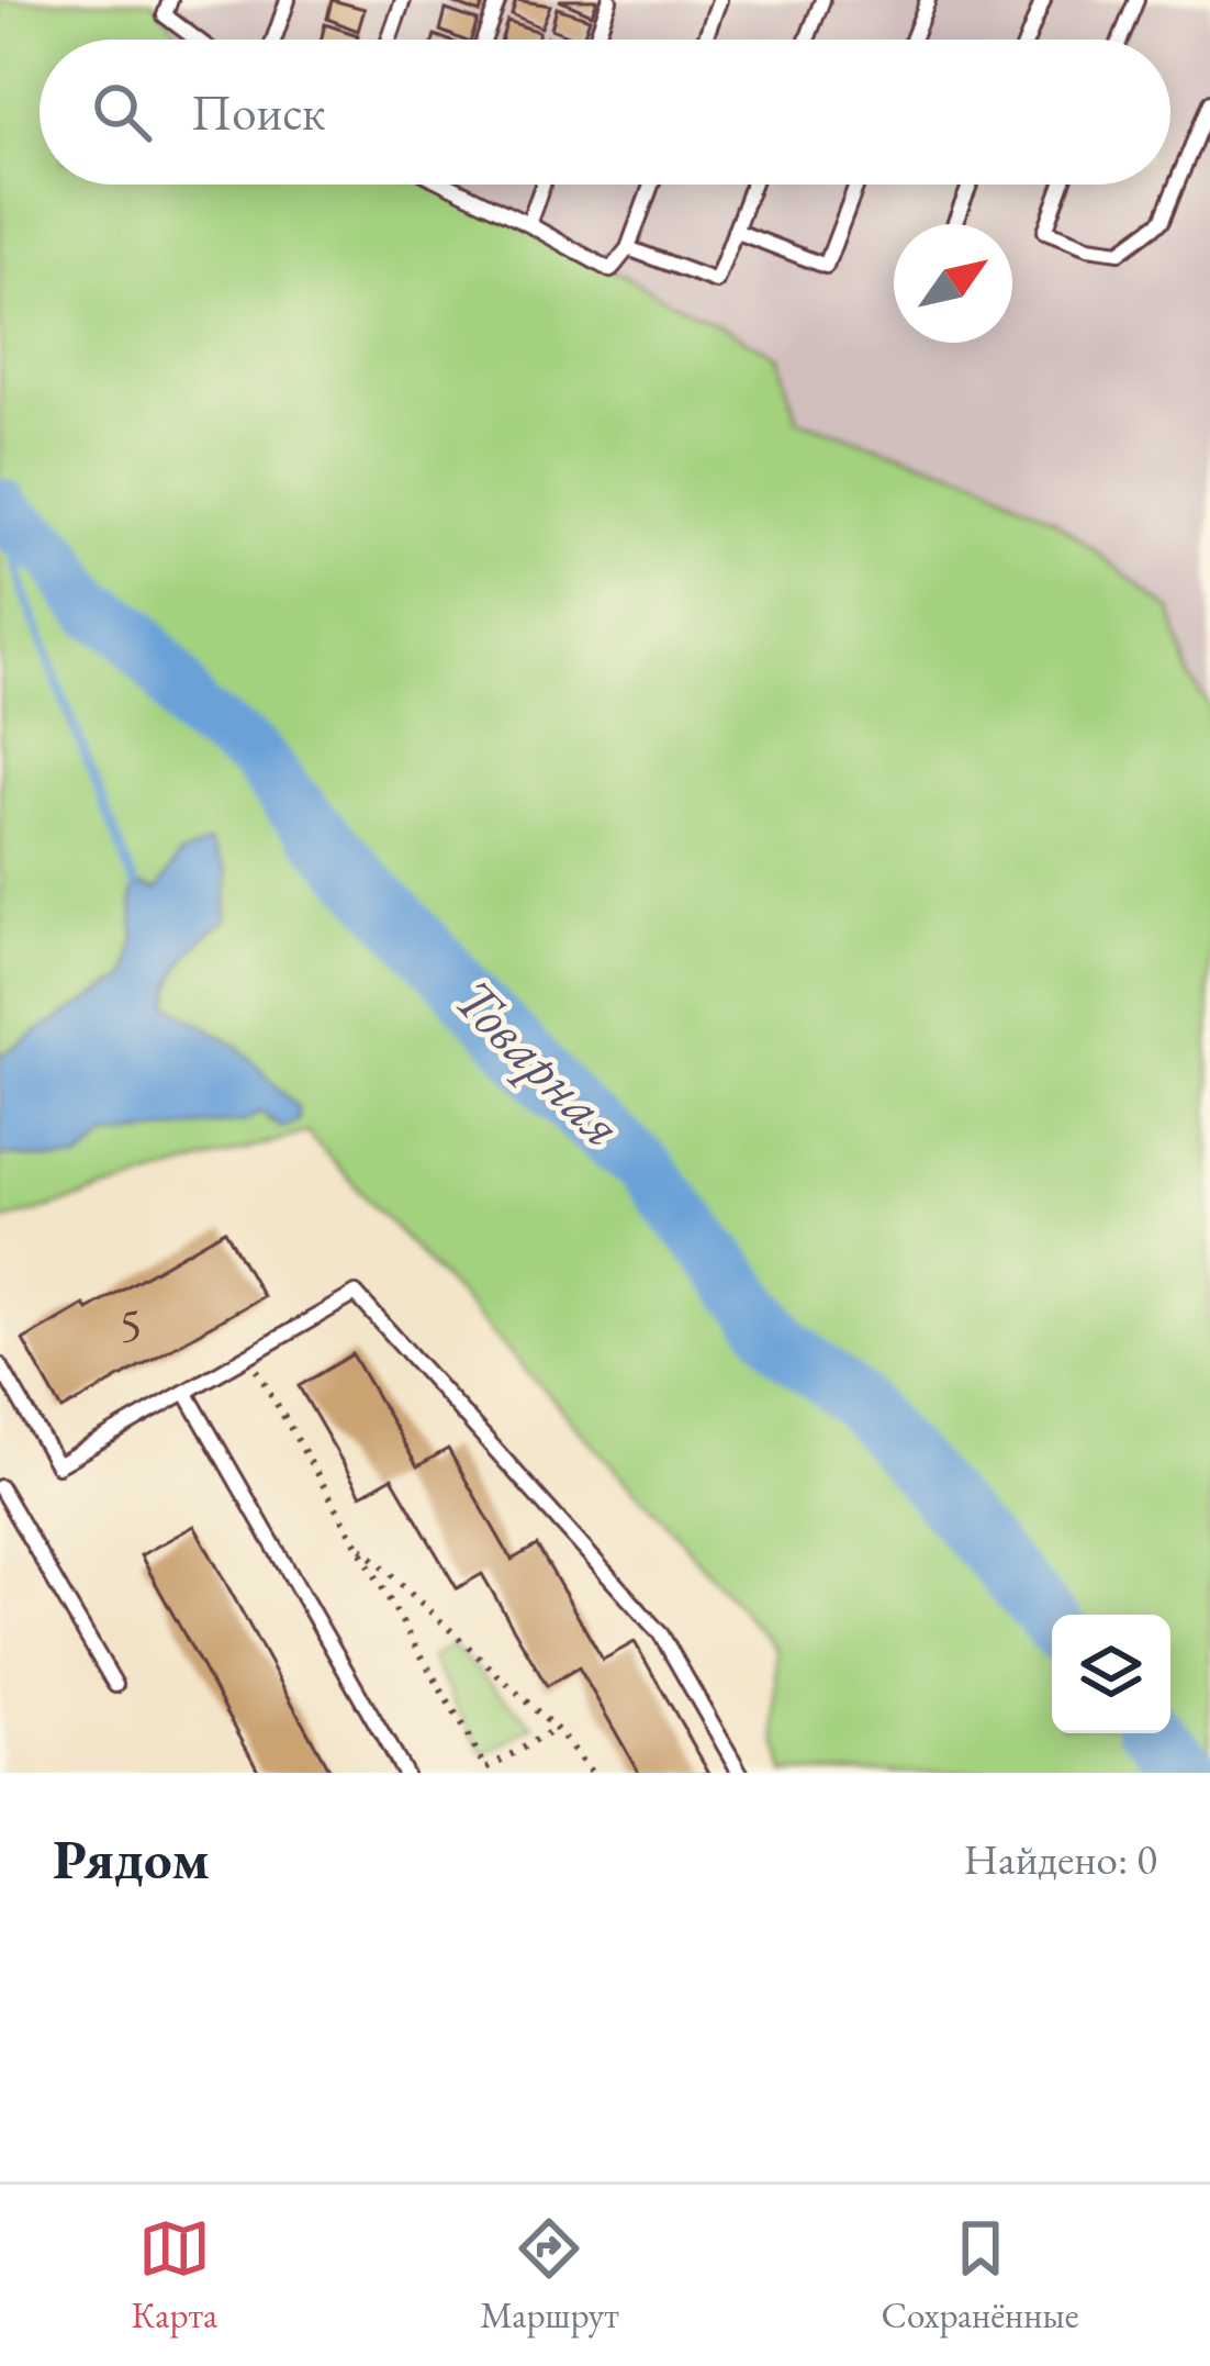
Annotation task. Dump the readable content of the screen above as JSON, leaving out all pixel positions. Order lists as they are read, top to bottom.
{
  "water": ["Товарная"],
  "house_numbers": ["5"],
  "north": "top right",
  "page": {
    "search": "Поиск",
    "heading": ["Рядом", "Найдено: 0"],
    "nav": ["Карта", "Маршрут", "Сохранённые"]
  }
}
